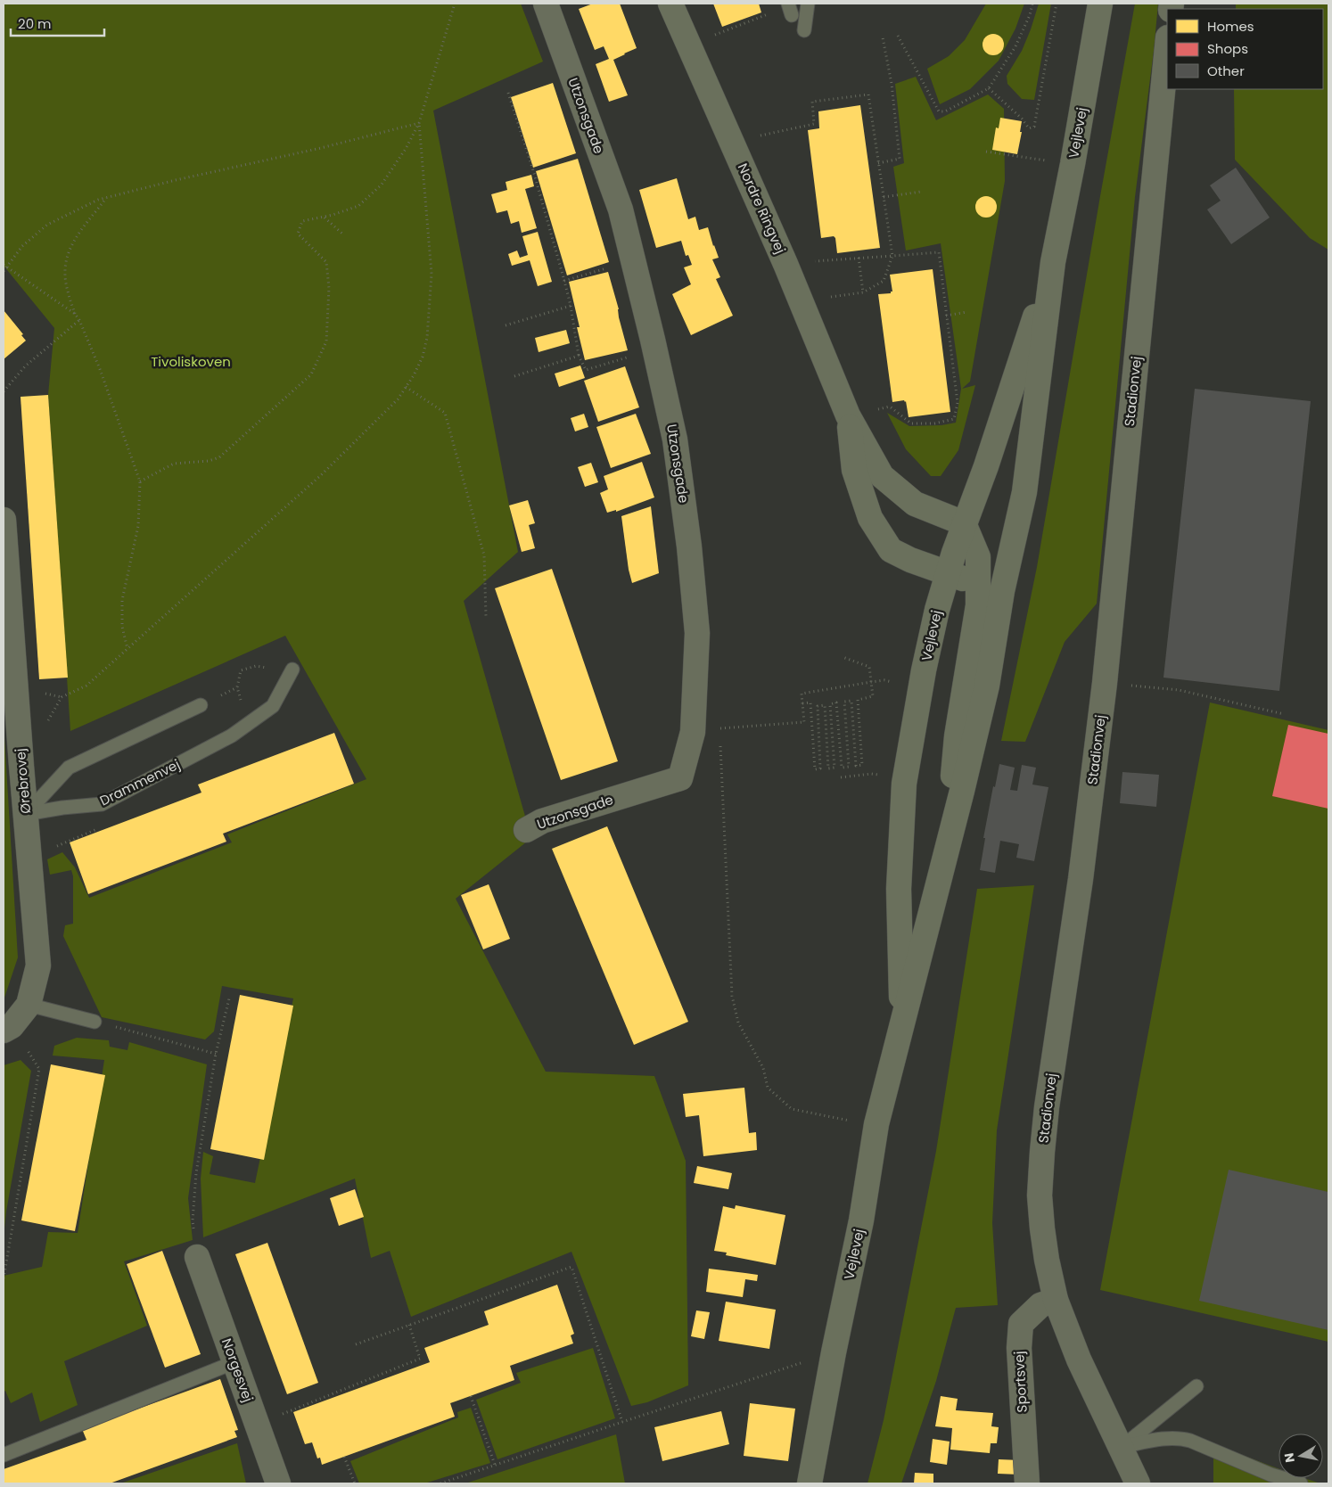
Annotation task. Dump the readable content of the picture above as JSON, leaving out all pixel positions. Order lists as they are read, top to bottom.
{
  "streets": {
    "main road": ["Vejlevej", "Nordre Ringvej"],
    "street": [
      "Utzonsgade",
      "Stadionvej",
      "Ørebrovej",
      "Norgesvej",
      "Sportsvej"
    ],
    "lane": ["Drammenvej"]
  },
  "crossings": [
    ["Vejlevej", "Nordre Ringvej"],
    ["Stadionvej", "Sportsvej"],
    ["Ørebrovej", "Drammenvej"]
  ],
  "parks": ["Tivoliskoven"],
  "legend": ["Homes", "Shops", "Other"],
  "scale_bar": "20 m",
  "north": "left"
}
